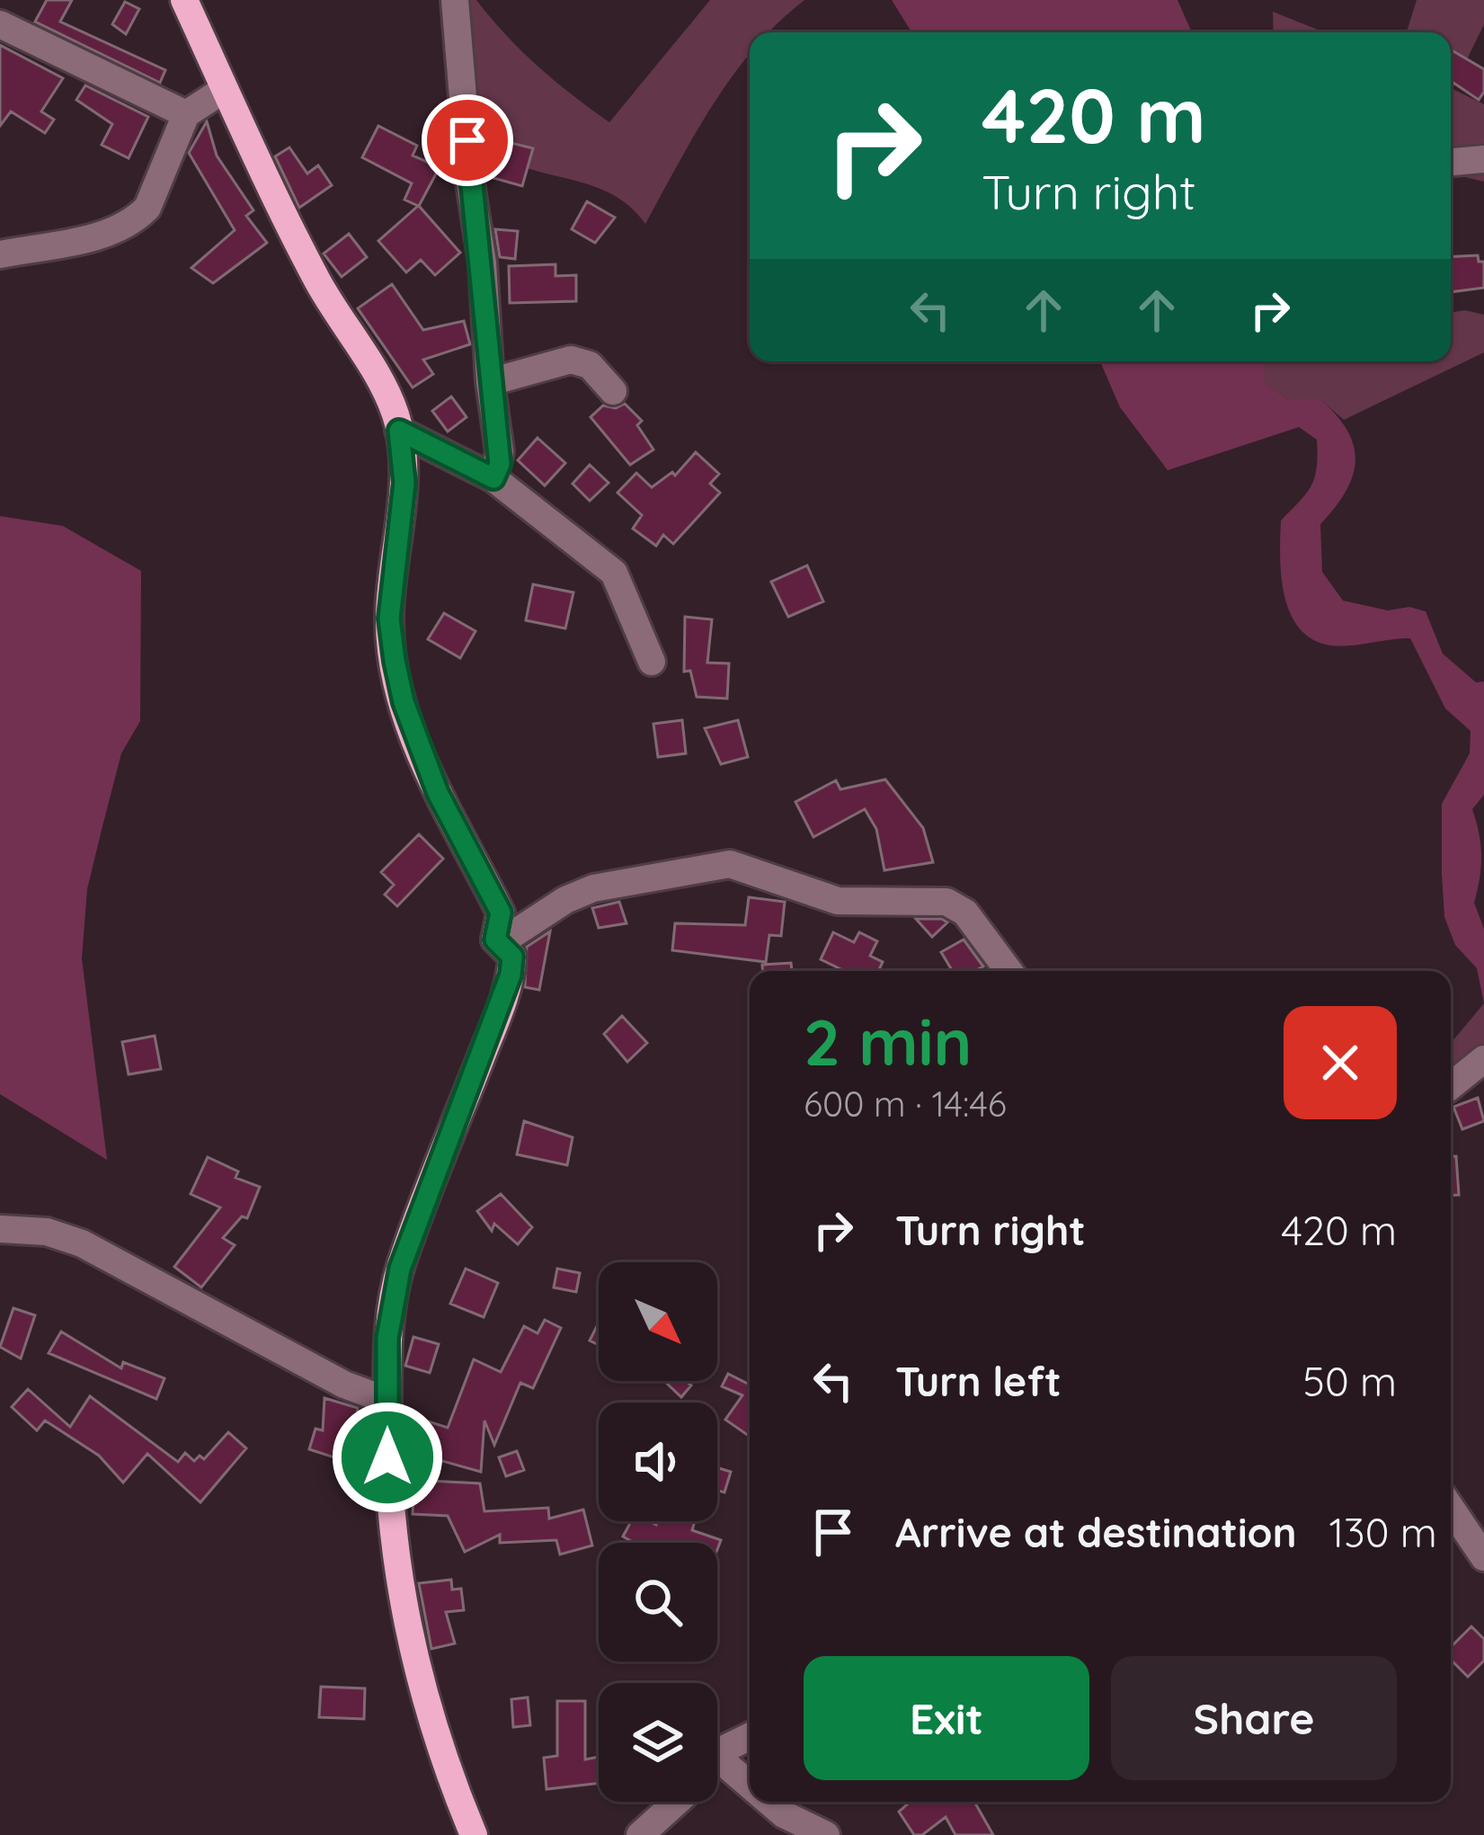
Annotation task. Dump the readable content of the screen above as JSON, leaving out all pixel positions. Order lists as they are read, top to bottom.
{
  "north": "bottom right",
  "page": {
    "turn": ["420 m", "Turn right"],
    "heading": ["2 min", "600 m · 14:46"],
    "list": [
      {
        "name": "Turn right",
        "value": "420 m"
      },
      {
        "name": "Turn left",
        "value": "50 m"
      },
      {
        "name": "Arrive at destination",
        "value": "130 m"
      }
    ],
    "buttons": ["Exit", "Share"]
  }
}
